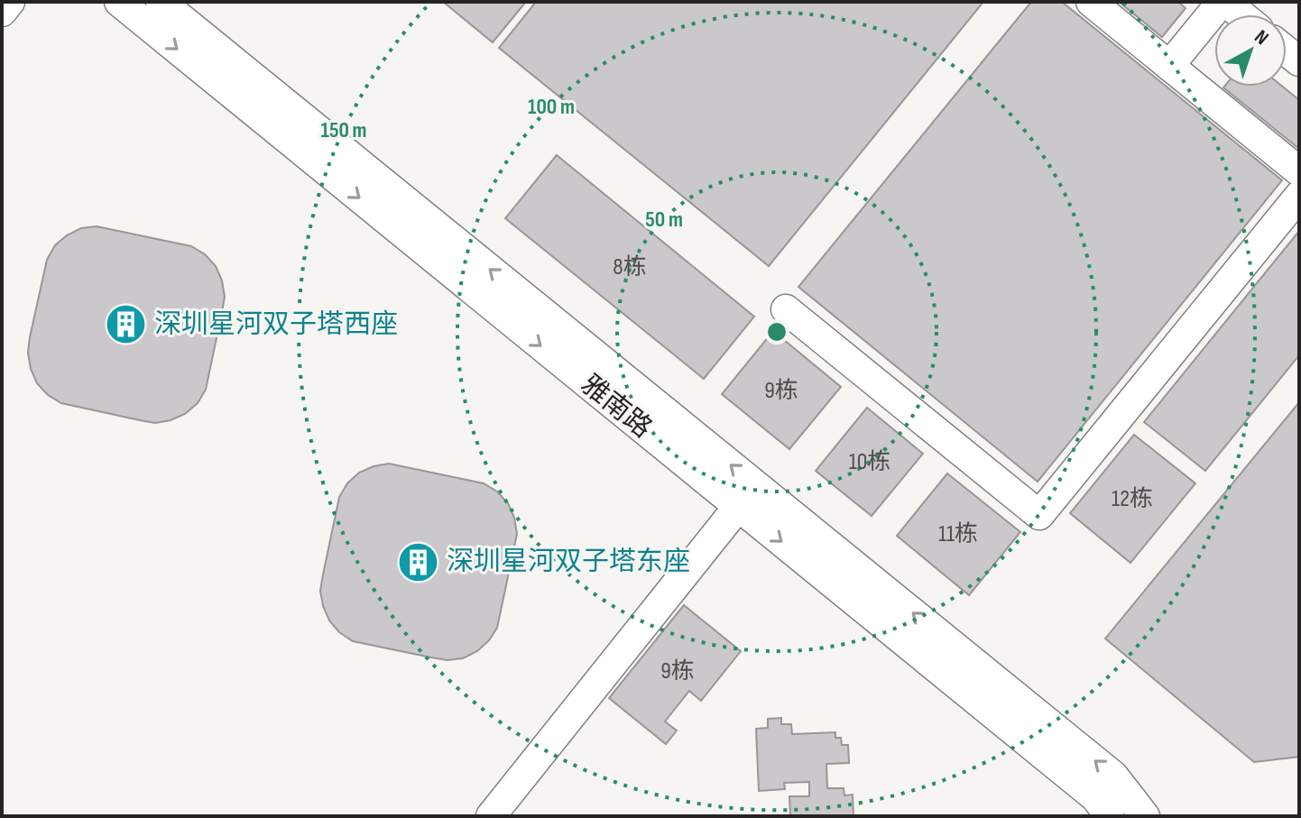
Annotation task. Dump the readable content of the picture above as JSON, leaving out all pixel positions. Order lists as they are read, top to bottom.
{
  "streets": {
    "street": ["雅南路"]
  },
  "places": {
    "building": ["深圳星河双子塔西座", "深圳星河双子塔东座"]
  },
  "house_numbers": [
    "8栋",
    "9栋",
    "10栋",
    "12栋",
    "11栋",
    "9栋"
  ],
  "north": "top right",
  "rings": ["100 m", "150 m", "50 m"]
}
